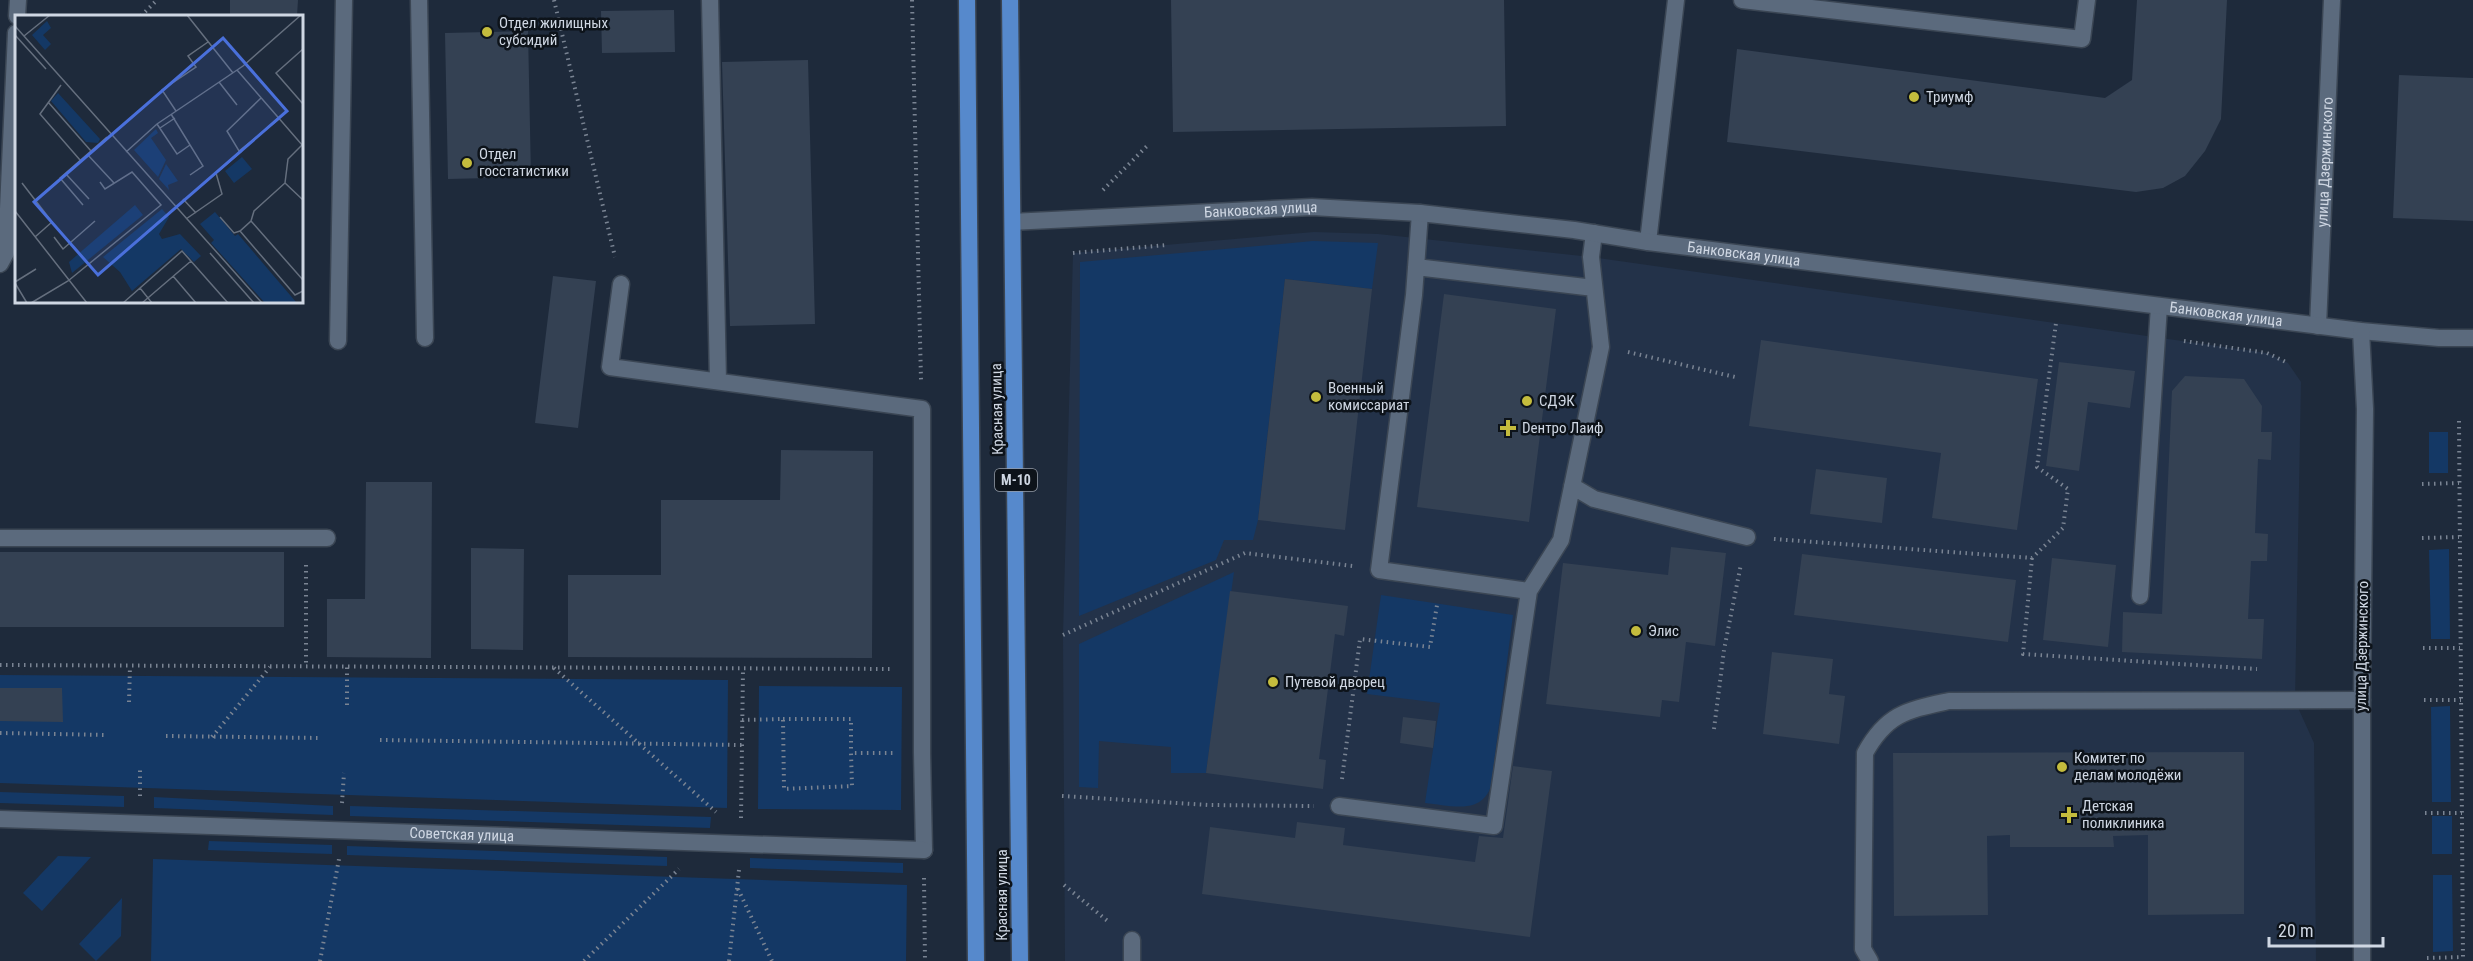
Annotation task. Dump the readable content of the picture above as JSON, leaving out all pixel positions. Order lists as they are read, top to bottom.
{
  "streets": {
    "highway": ["Красная улица", "М-10"],
    "street": ["улица Дзержинского", "Банковская улица", "Советская улица"]
  },
  "crossings": [
    ["улица Дзержинского", "Банковская улица"],
    ["Банковская улица", "Красная улица"]
  ],
  "places": {
    "other": [
      "Отдел жилищных субсидий",
      "Триумф",
      "Отдел госстатистики",
      "Военный комиссариат",
      "СДЭК",
      "Элис",
      "Путевой дворец",
      "Комитет по делам молодёжи"
    ],
    "health": ["Dентро Лаиф", "Детская поликлиника"]
  },
  "scale_bar": "20 m"
}
